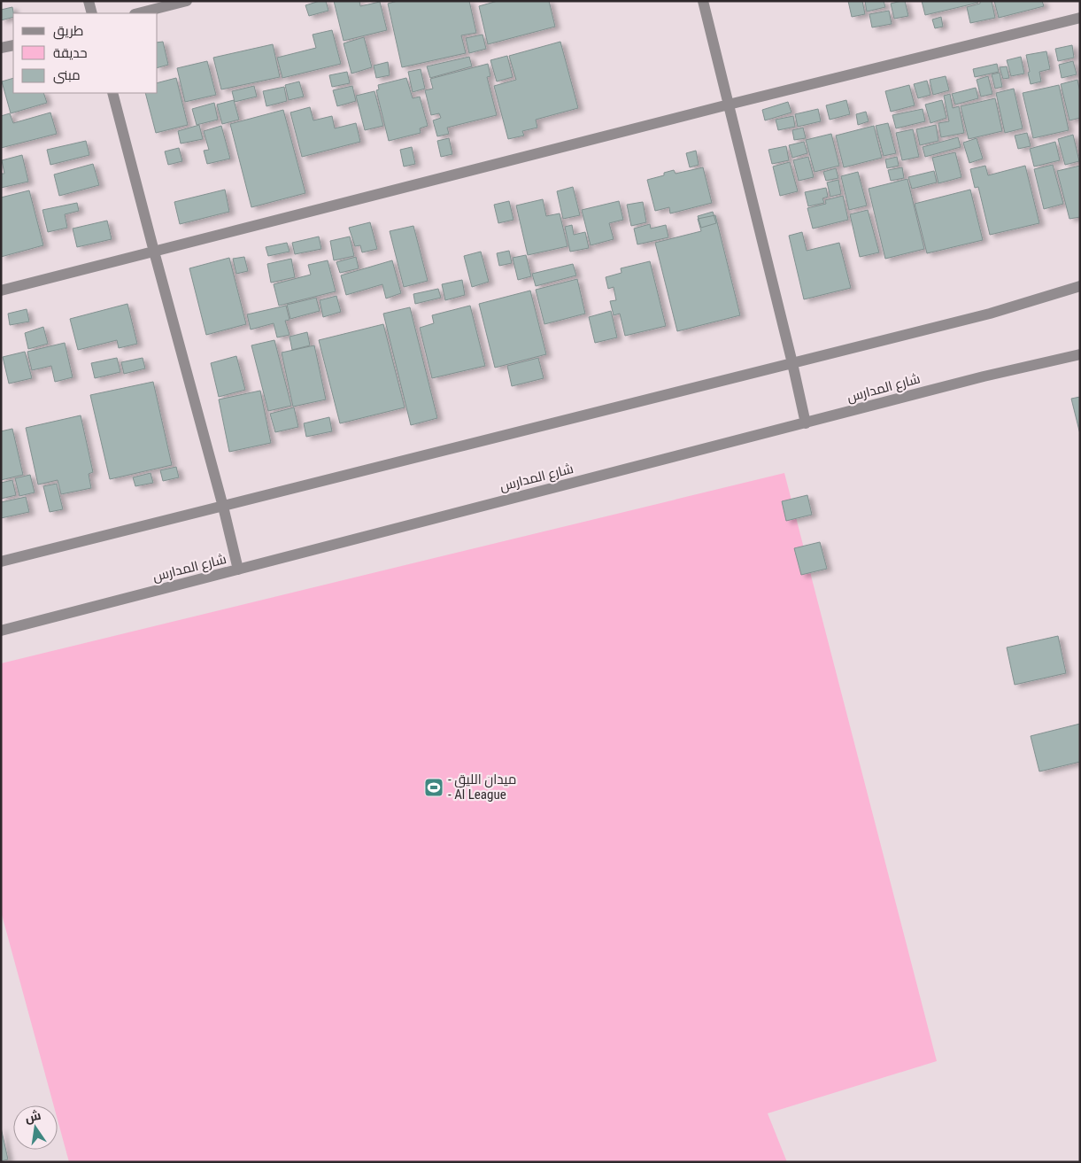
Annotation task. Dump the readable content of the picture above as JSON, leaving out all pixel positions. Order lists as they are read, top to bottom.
{
  "streets": {
    "street": ["شارع المدارس"]
  },
  "places": {
    "sports": ["- ميدان الليق - Al League"]
  },
  "legend": ["طريق", "حديقة", "مبنى"],
  "north": "top"
}
